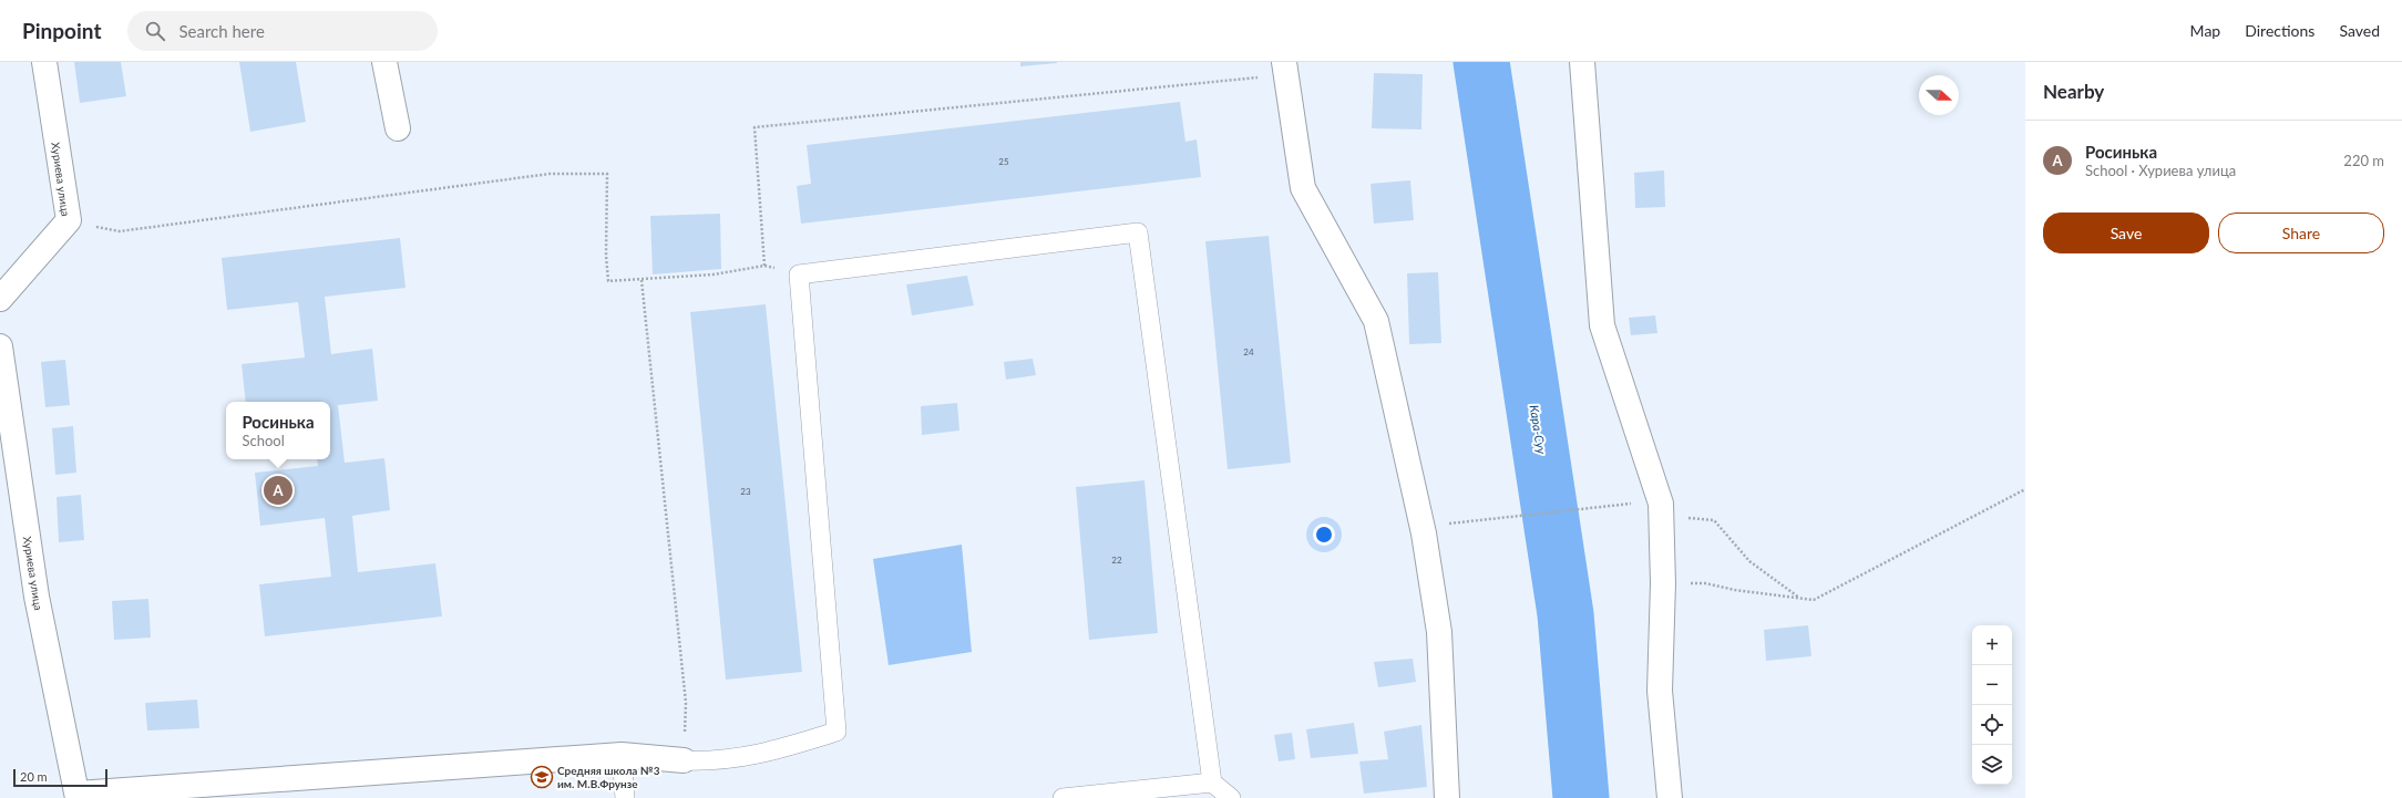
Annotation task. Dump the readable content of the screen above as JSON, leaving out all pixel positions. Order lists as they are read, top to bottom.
{
  "streets": {
    "street": ["Хуриева улица"]
  },
  "water": ["Кара-Суу"],
  "places": {
    "school or university": ["Средняя школа №3 им. М.В.Фрунзе"]
  },
  "house_numbers": [
    "25",
    "24",
    "23",
    "22"
  ],
  "scale_bar": "20 m",
  "north": "right",
  "page": {
    "header": "Pinpoint",
    "search": "Search here",
    "nav": ["Map", "Directions", "Saved"],
    "heading": "Nearby",
    "list": [
      {
        "mark": "A",
        "name": "Росинька",
        "note": "School · Хуриева улица",
        "value": "220 m"
      }
    ],
    "buttons": ["Save", "Share"],
    "popup": ["Росинька", "School"],
    "pins": "A",
    "map_buttons": ["+", "−"],
    "scale": "20 m"
  }
}
